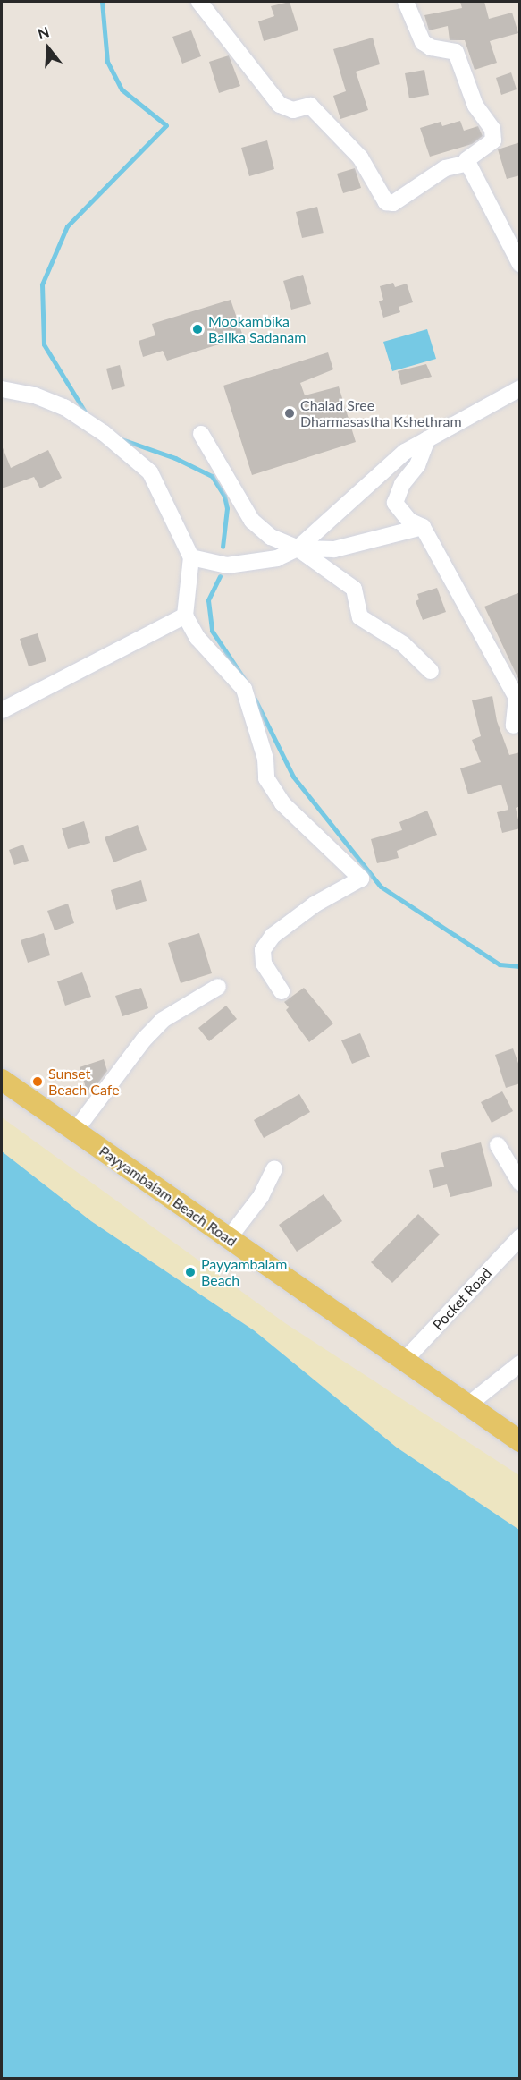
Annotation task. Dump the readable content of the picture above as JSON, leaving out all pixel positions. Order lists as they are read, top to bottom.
{
  "streets": {
    "main road": ["Payyambalam Beach Road"],
    "street": ["Pocket Road"]
  },
  "crossings": [
    ["Payyambalam Beach Road", "Pocket Road"]
  ],
  "places": [
    "Mookambika Balika Sadanam",
    "Chalad Sree Dharmasastha Kshethram",
    "Sunset Beach Cafe",
    "Payyambalam Beach"
  ],
  "north": "top"
}
